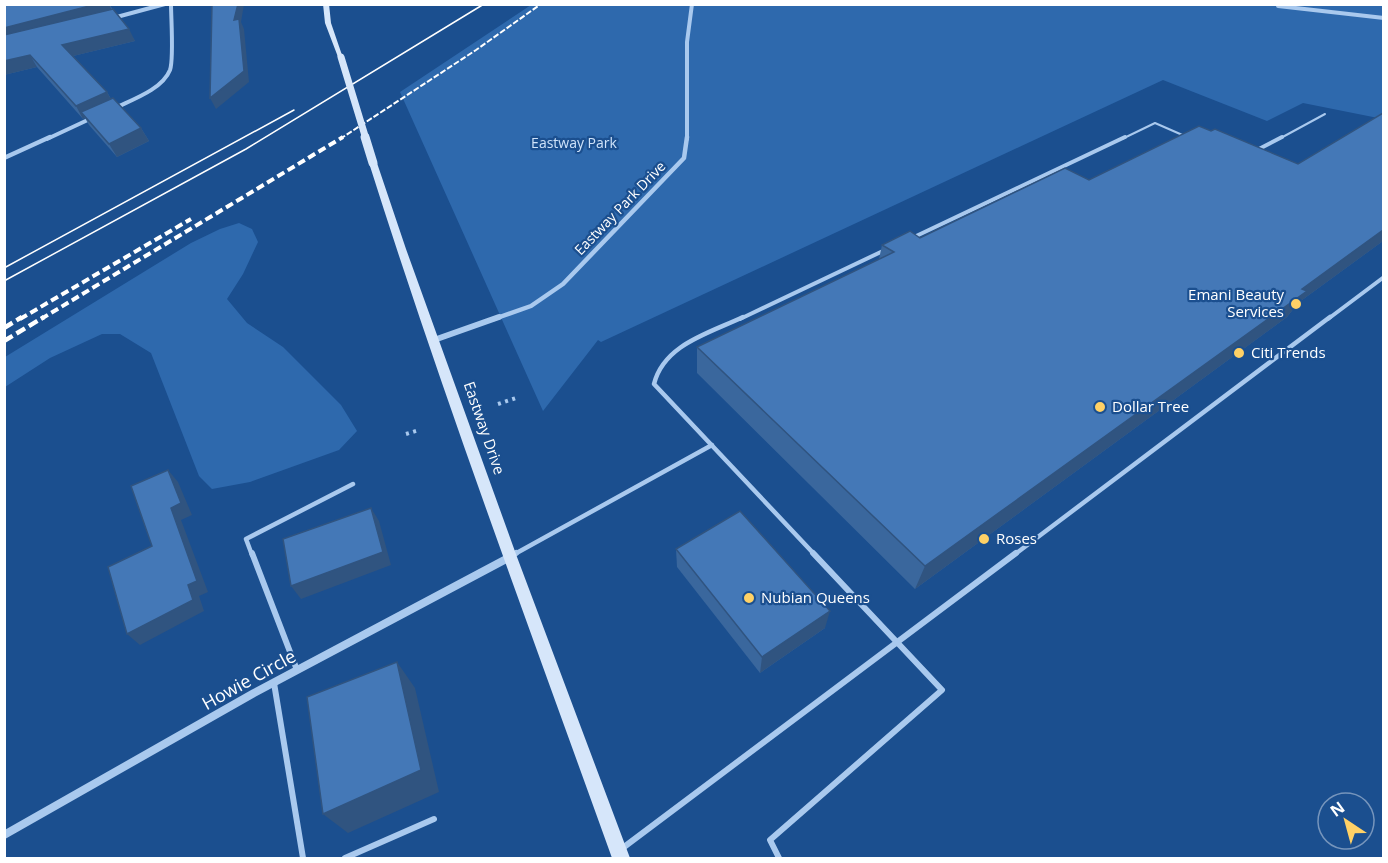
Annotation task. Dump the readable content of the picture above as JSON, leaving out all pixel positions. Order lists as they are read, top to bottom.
{
  "streets": {
    "main road": ["Eastway Drive"],
    "street": ["Eastway Park Drive", "Howie Circle"]
  },
  "crossings": [
    ["Eastway Park Drive", "Eastway Drive"],
    ["Eastway Drive", "Howie Circle"]
  ],
  "parks": ["Eastway Park"],
  "places": [
    "Emani Beauty Services",
    "Citi Trends",
    "Dollar Tree",
    "Roses",
    "Nubian Queens"
  ],
  "north": "top left"
}
